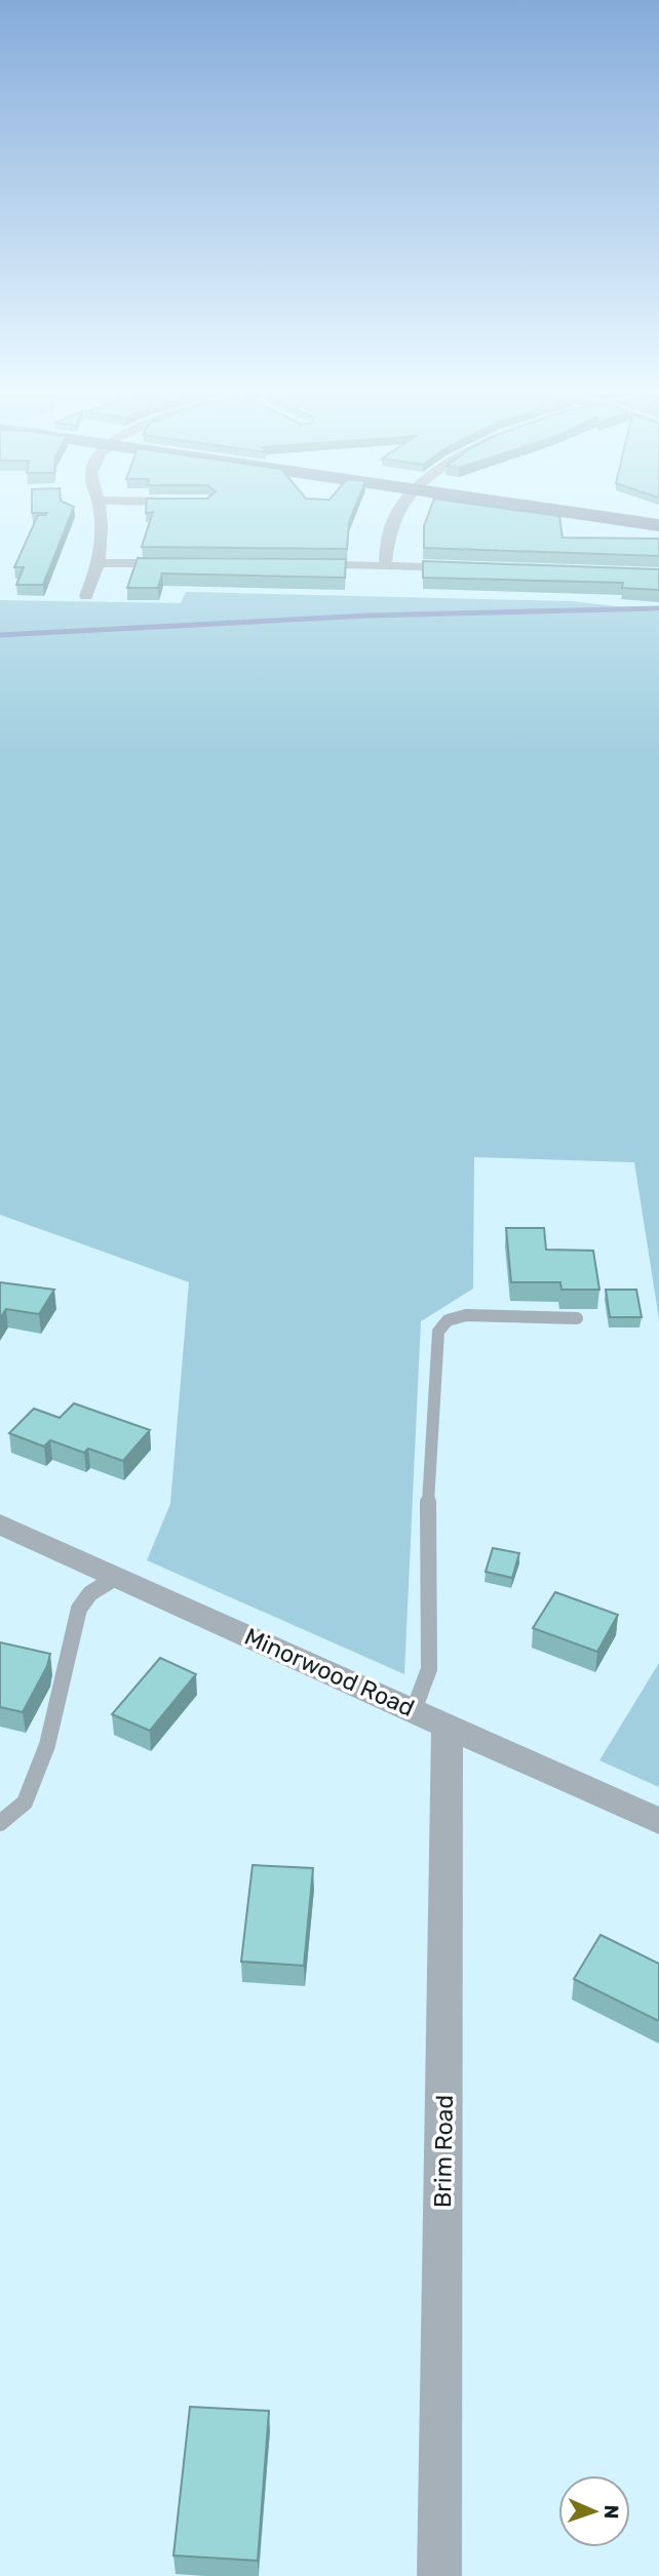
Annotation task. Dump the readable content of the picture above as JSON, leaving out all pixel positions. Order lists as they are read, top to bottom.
{
  "streets": {
    "street": ["Minorwood Road", "Brim Road"]
  },
  "crossings": [
    ["Minorwood Road", "Brim Road"]
  ],
  "north": "right"
}
